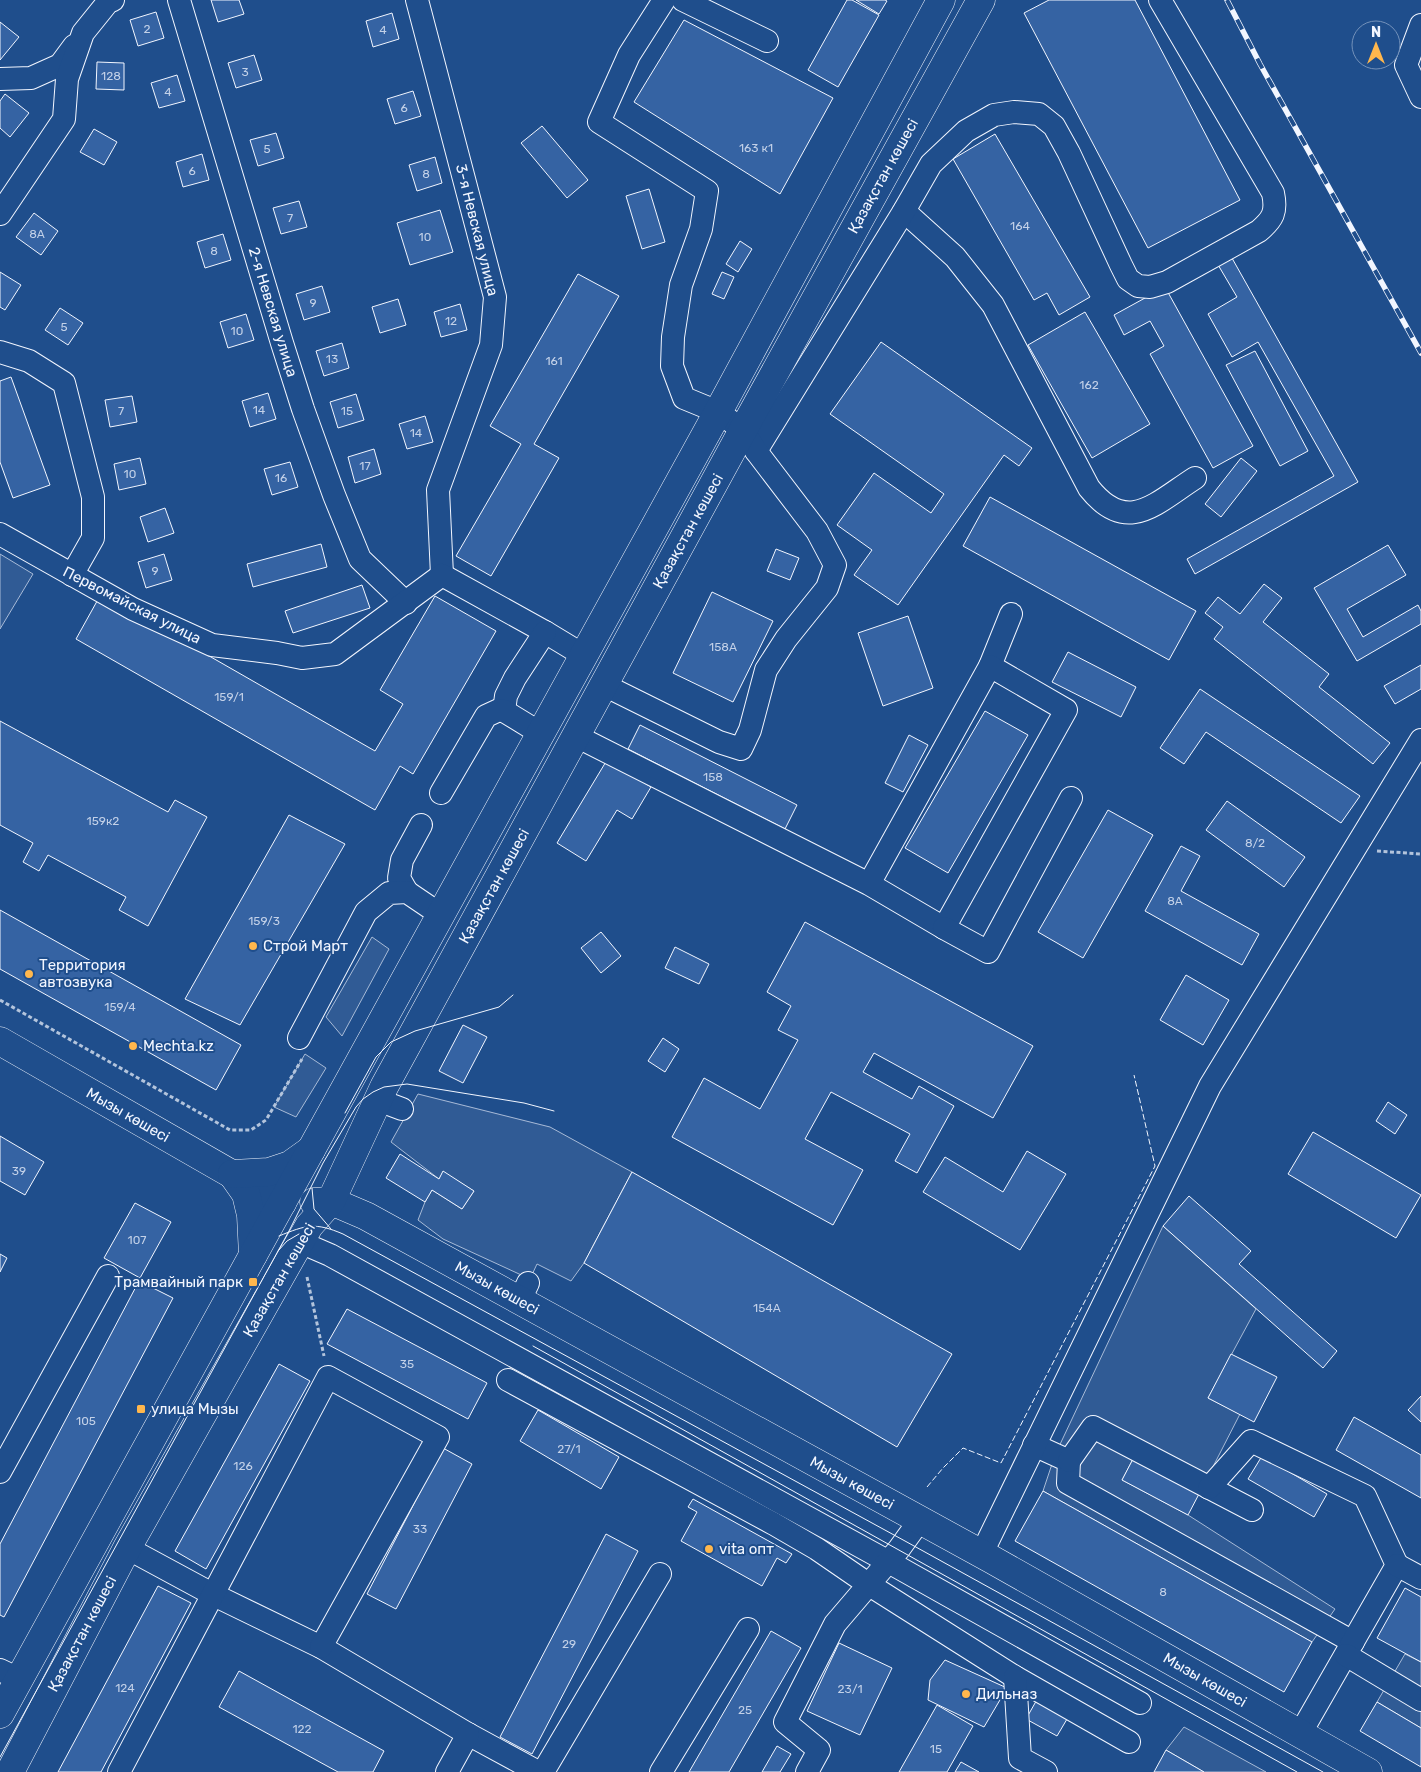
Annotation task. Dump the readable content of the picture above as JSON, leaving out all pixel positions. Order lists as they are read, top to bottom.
{
  "streets": {
    "main road": ["Қазақстан көшесі", "Мызы көшесі"],
    "street": ["3-я Невская улица", "2-я Невская улица", "Первомайская улица"]
  },
  "crossings": [
    ["Қазақстан көшесі", "Мызы көшесі"],
    ["3-я Невская улица", "Первомайская улица"],
    ["2-я Невская улица", "Первомайская улица"]
  ],
  "places": {
    "other": [
      "Строй Март",
      "Территория автозвука",
      "Mechta.kz",
      "vita опт",
      "Дильназ"
    ],
    "transit": ["Трамвайный парк", "улица Мызы"]
  },
  "house_numbers": [
    "2",
    "4",
    "3",
    "128",
    "4",
    "6",
    "163 к1",
    "5",
    "6",
    "8",
    "7",
    "164",
    "8А",
    "10",
    "8",
    "9",
    "12",
    "5",
    "10",
    "13",
    "161",
    "162",
    "14",
    "7",
    "15",
    "14",
    "17",
    "10",
    "16",
    "9",
    "158А",
    "159/1",
    "158",
    "159к2",
    "8/2",
    "8А",
    "159/3",
    "159/4",
    "39",
    "107",
    "154А",
    "35",
    "105",
    "27/1",
    "126",
    "33",
    "8",
    "29",
    "124",
    "23/1",
    "25",
    "122",
    "15"
  ],
  "north": "top"
}
